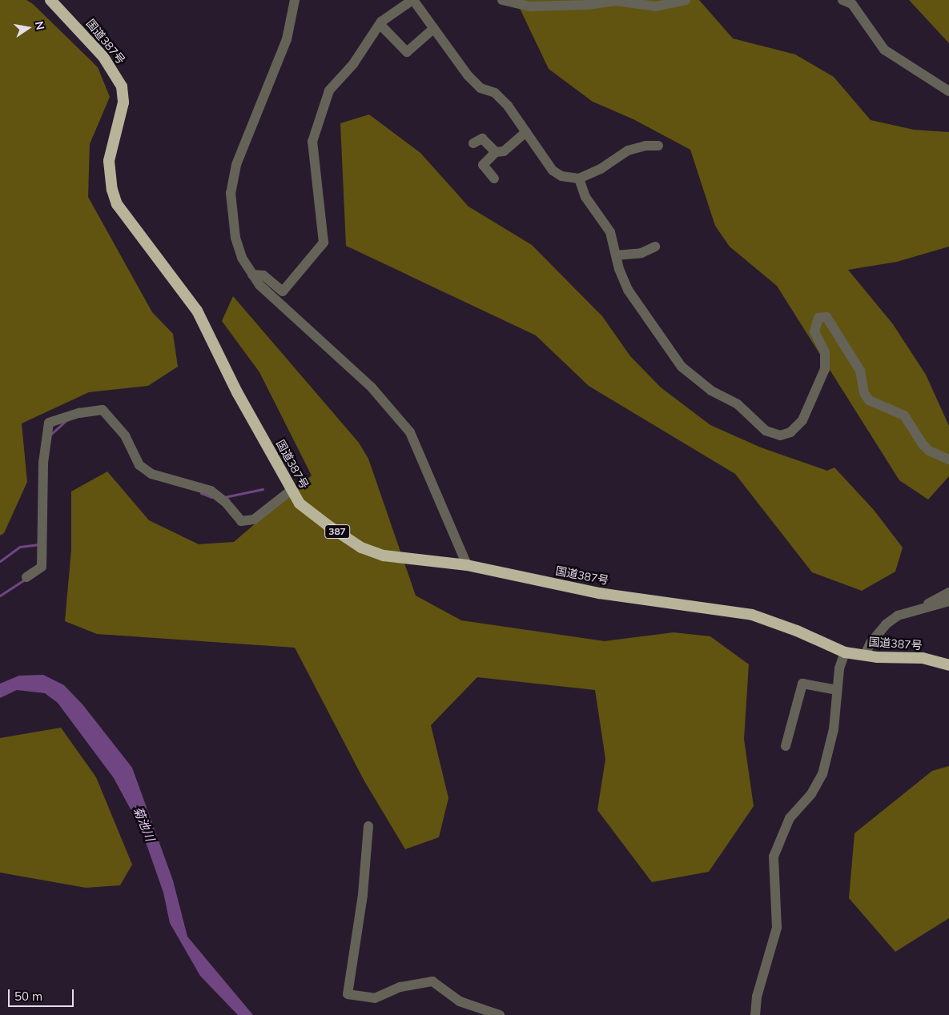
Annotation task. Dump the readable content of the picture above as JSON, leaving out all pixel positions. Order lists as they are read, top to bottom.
{
  "streets": {
    "highway": ["国道387号", "387"]
  },
  "water": ["菊池川"],
  "scale_bar": "50 m",
  "north": "right"
}
